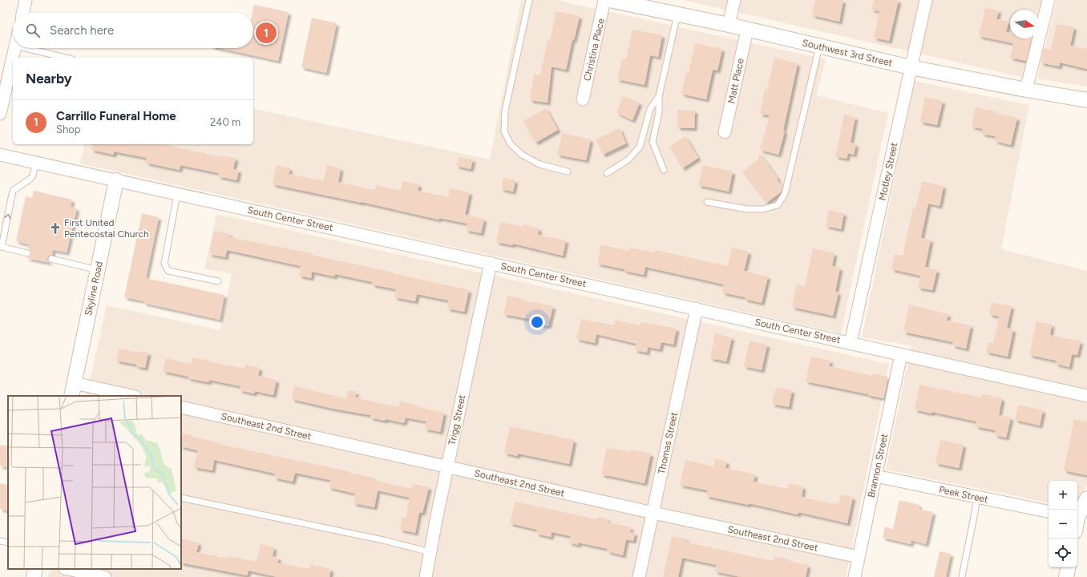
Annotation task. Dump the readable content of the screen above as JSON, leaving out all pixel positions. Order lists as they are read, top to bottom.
{
  "streets": {
    "street": [
      "Christina Place",
      "Southwest 3rd Street",
      "Matt Place",
      "Motley Street",
      "South Center Street",
      "Skyline Road",
      "Trigg Street",
      "Southeast 2nd Street",
      "Thomas Street",
      "Brannon Street",
      "Peek Street"
    ]
  },
  "crossings": [
    ["Southwest 3rd Street", "Matt Place"],
    ["Southwest 3rd Street", "Motley Street"],
    ["Motley Street", "South Center Street"],
    ["South Center Street", "Skyline Road"],
    ["South Center Street", "Trigg Street"],
    ["South Center Street", "Thomas Street"],
    ["South Center Street", "Brannon Street"],
    ["Trigg Street", "Southeast 2nd Street"],
    ["Southeast 2nd Street", "Thomas Street"],
    ["Southeast 2nd Street", "Brannon Street"],
    ["Brannon Street", "Peek Street"]
  ],
  "places": {
    "church": ["First United Pentecostal Church"]
  },
  "north": "right",
  "page": {
    "search": "Search here",
    "pins": "1",
    "heading": "Nearby",
    "list": [
      {
        "mark": "1",
        "name": "Carrillo Funeral Home",
        "note": "Shop",
        "value": "240 m"
      }
    ],
    "map_buttons": ["+", "−"]
  }
}
